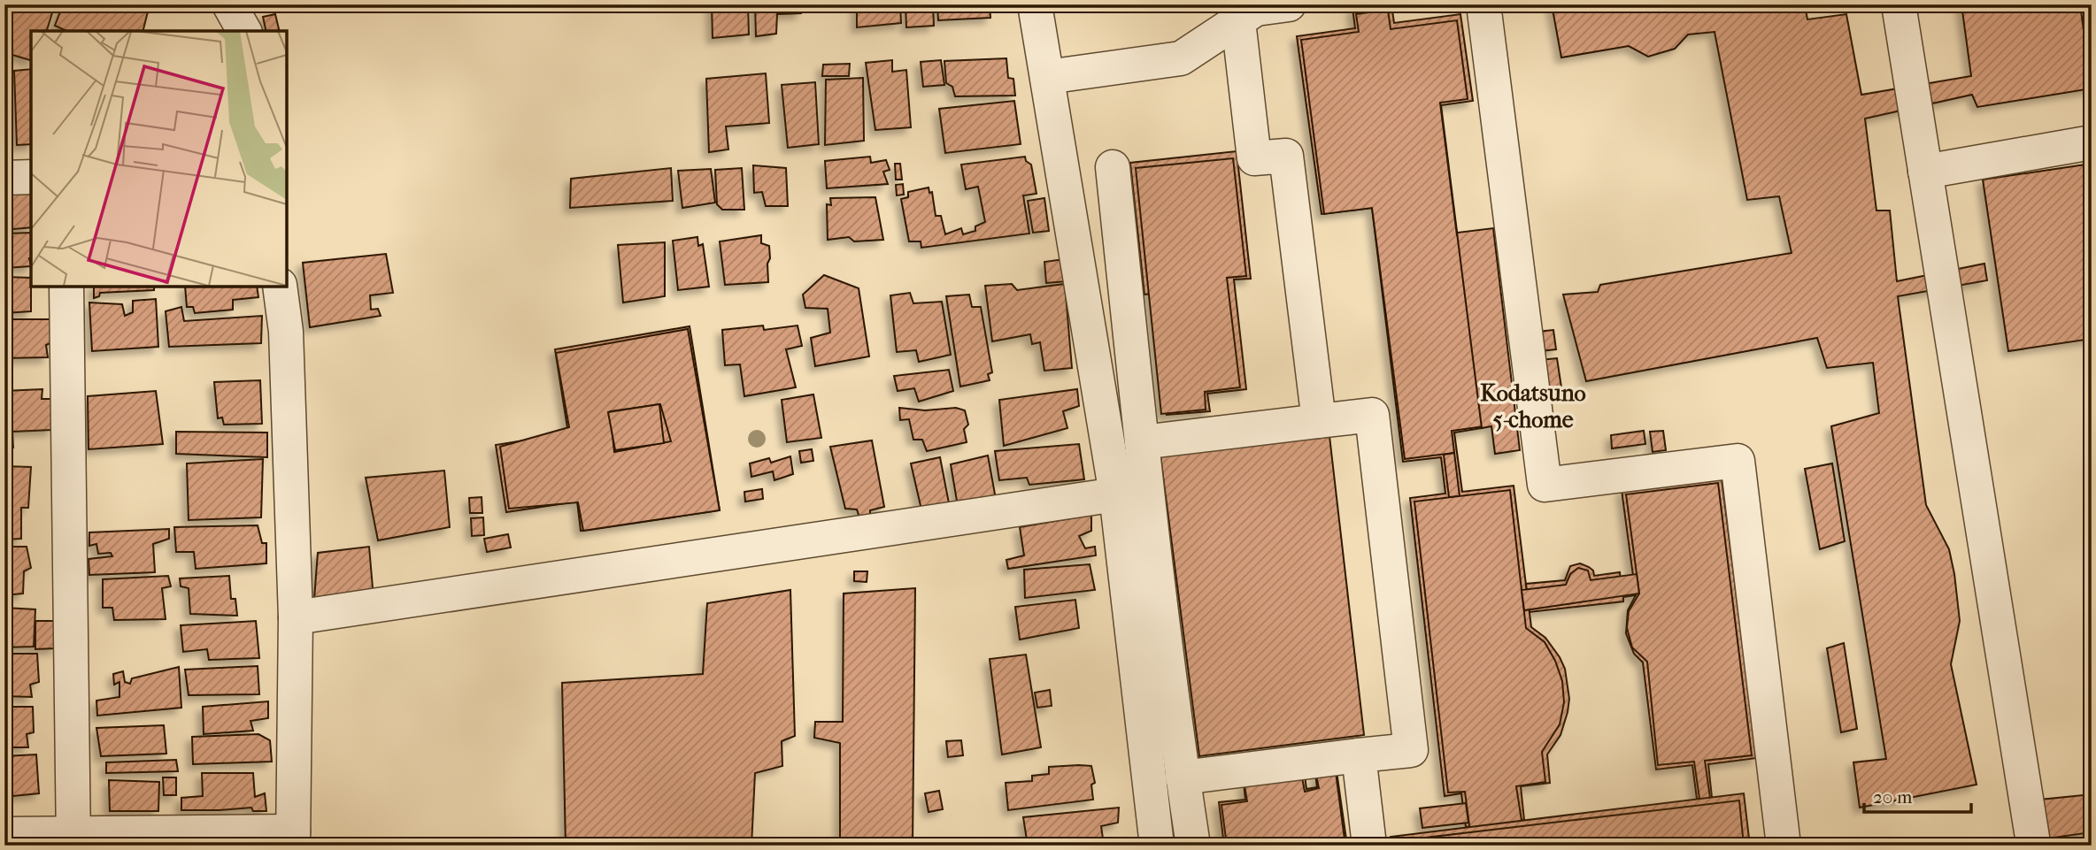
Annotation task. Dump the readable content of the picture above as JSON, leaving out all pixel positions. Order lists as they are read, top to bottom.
{
  "districts": ["Kodatsuno 5-chome"],
  "scale_bar": "20 m"
}
